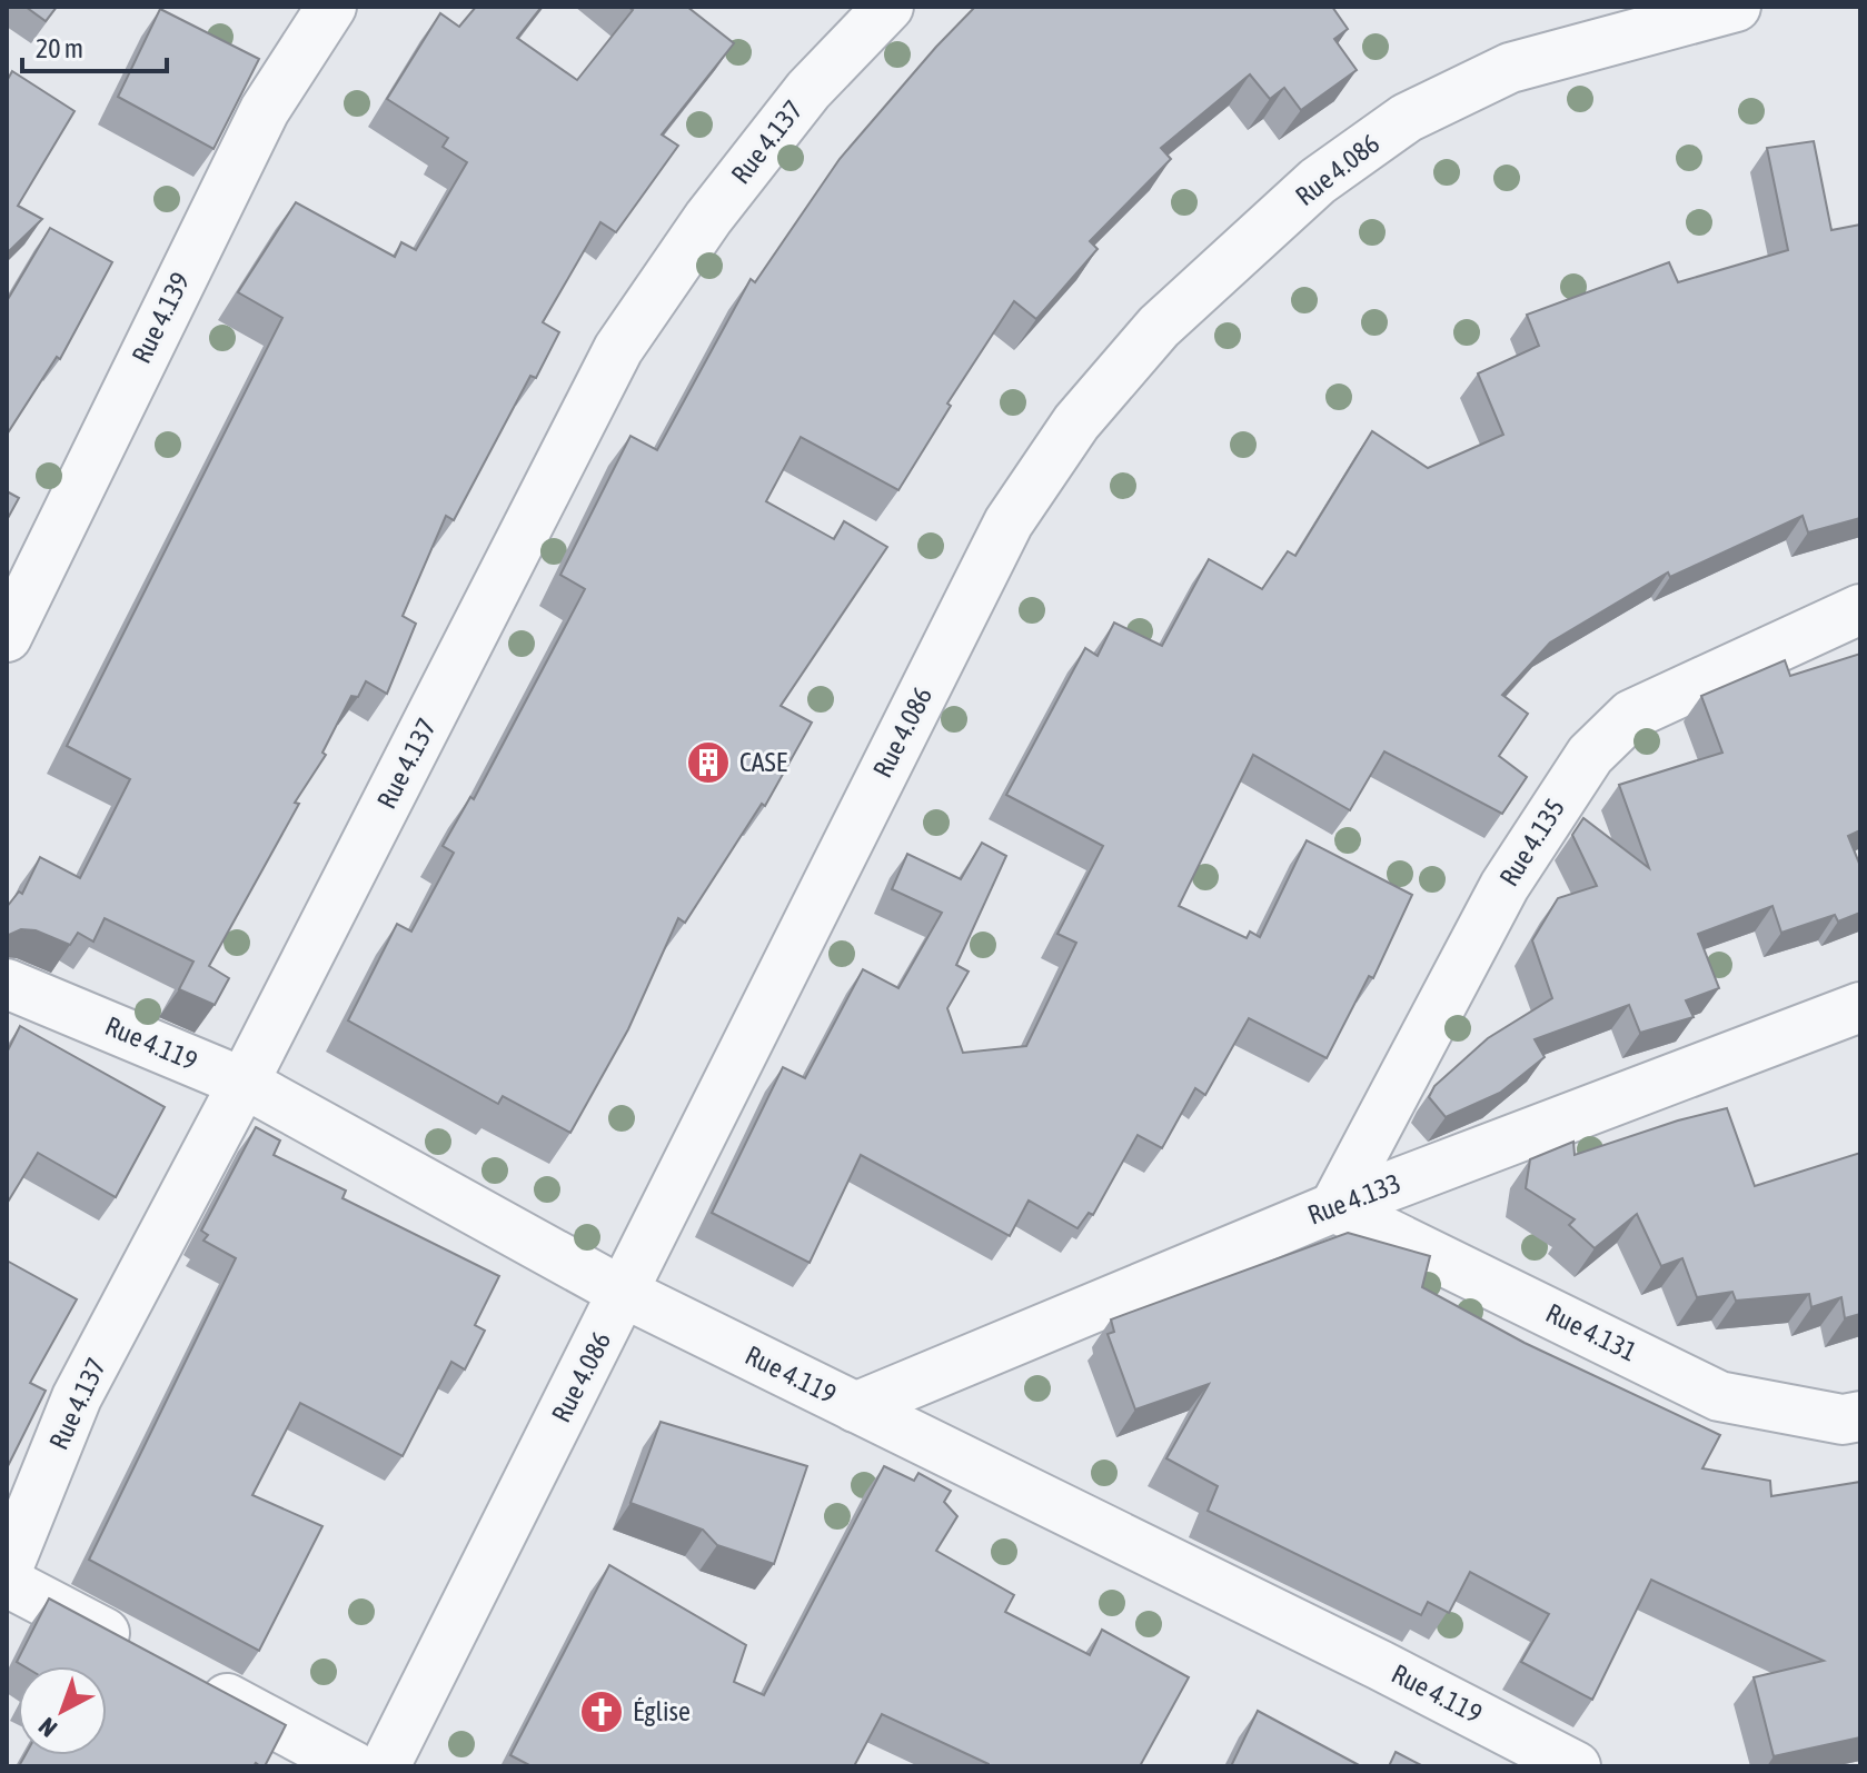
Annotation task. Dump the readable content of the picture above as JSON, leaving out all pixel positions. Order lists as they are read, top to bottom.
{
  "streets": {
    "street": [
      "Rue 4.137",
      "Rue 4.086",
      "Rue 4.139",
      "Rue 4.135",
      "Rue 4.119",
      "Rue 4.133",
      "Rue 4.131"
    ]
  },
  "crossings": [
    ["Rue 4.137", "Rue 4.119"],
    ["Rue 4.086", "Rue 4.119"],
    ["Rue 4.135", "Rue 4.133"],
    ["Rue 4.135", "Rue 4.131"],
    ["Rue 4.119", "Rue 4.133"],
    ["Rue 4.133", "Rue 4.131"]
  ],
  "places": {
    "building": ["CASE"],
    "church": ["Église"]
  },
  "scale_bar": "20 m",
  "north": "bottom left"
}
